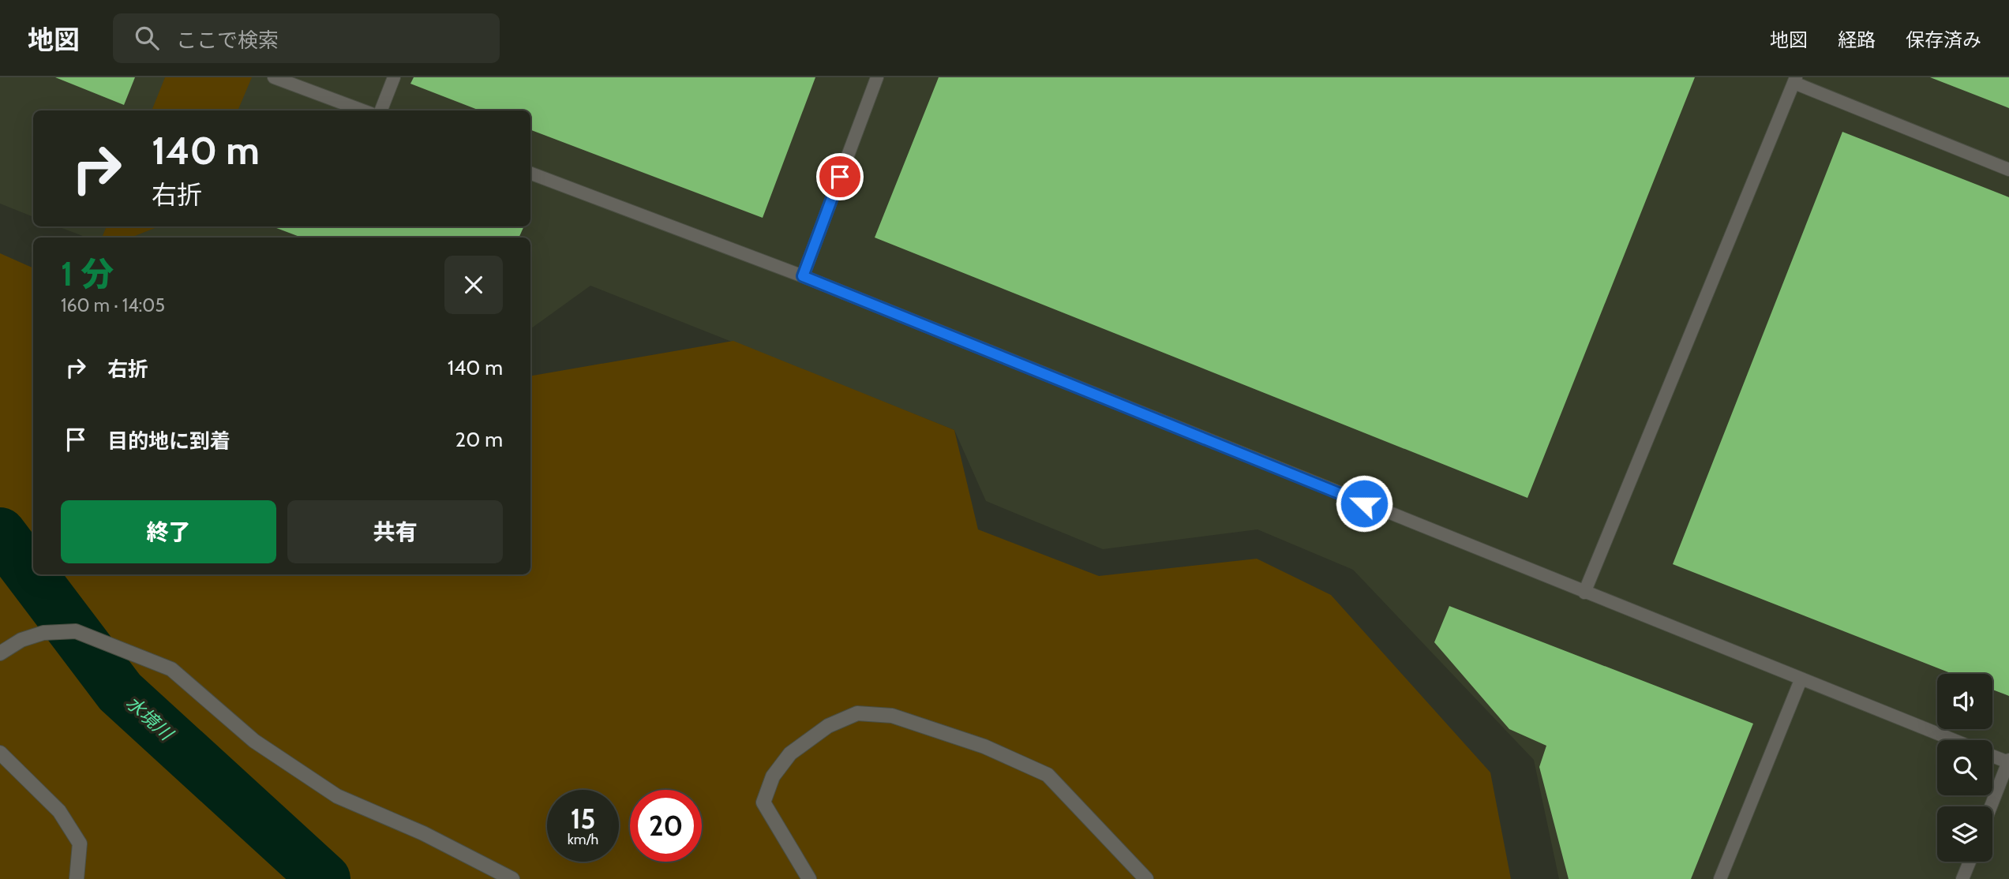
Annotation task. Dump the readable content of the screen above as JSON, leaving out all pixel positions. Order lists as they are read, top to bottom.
{
  "water": ["水境川"],
  "page": {
    "header": "地図",
    "search": "ここで検索",
    "nav": ["地図", "経路", "保存済み"],
    "turn": ["140 m", "右折"],
    "heading": ["1 分", "160 m · 14:05"],
    "list": [
      {
        "name": "右折",
        "value": "140 m"
      },
      {
        "name": "目的地に到着",
        "value": "20 m"
      }
    ],
    "buttons": ["終了", "共有"],
    "speed": "15 km/h",
    "limit": "20"
  }
}
